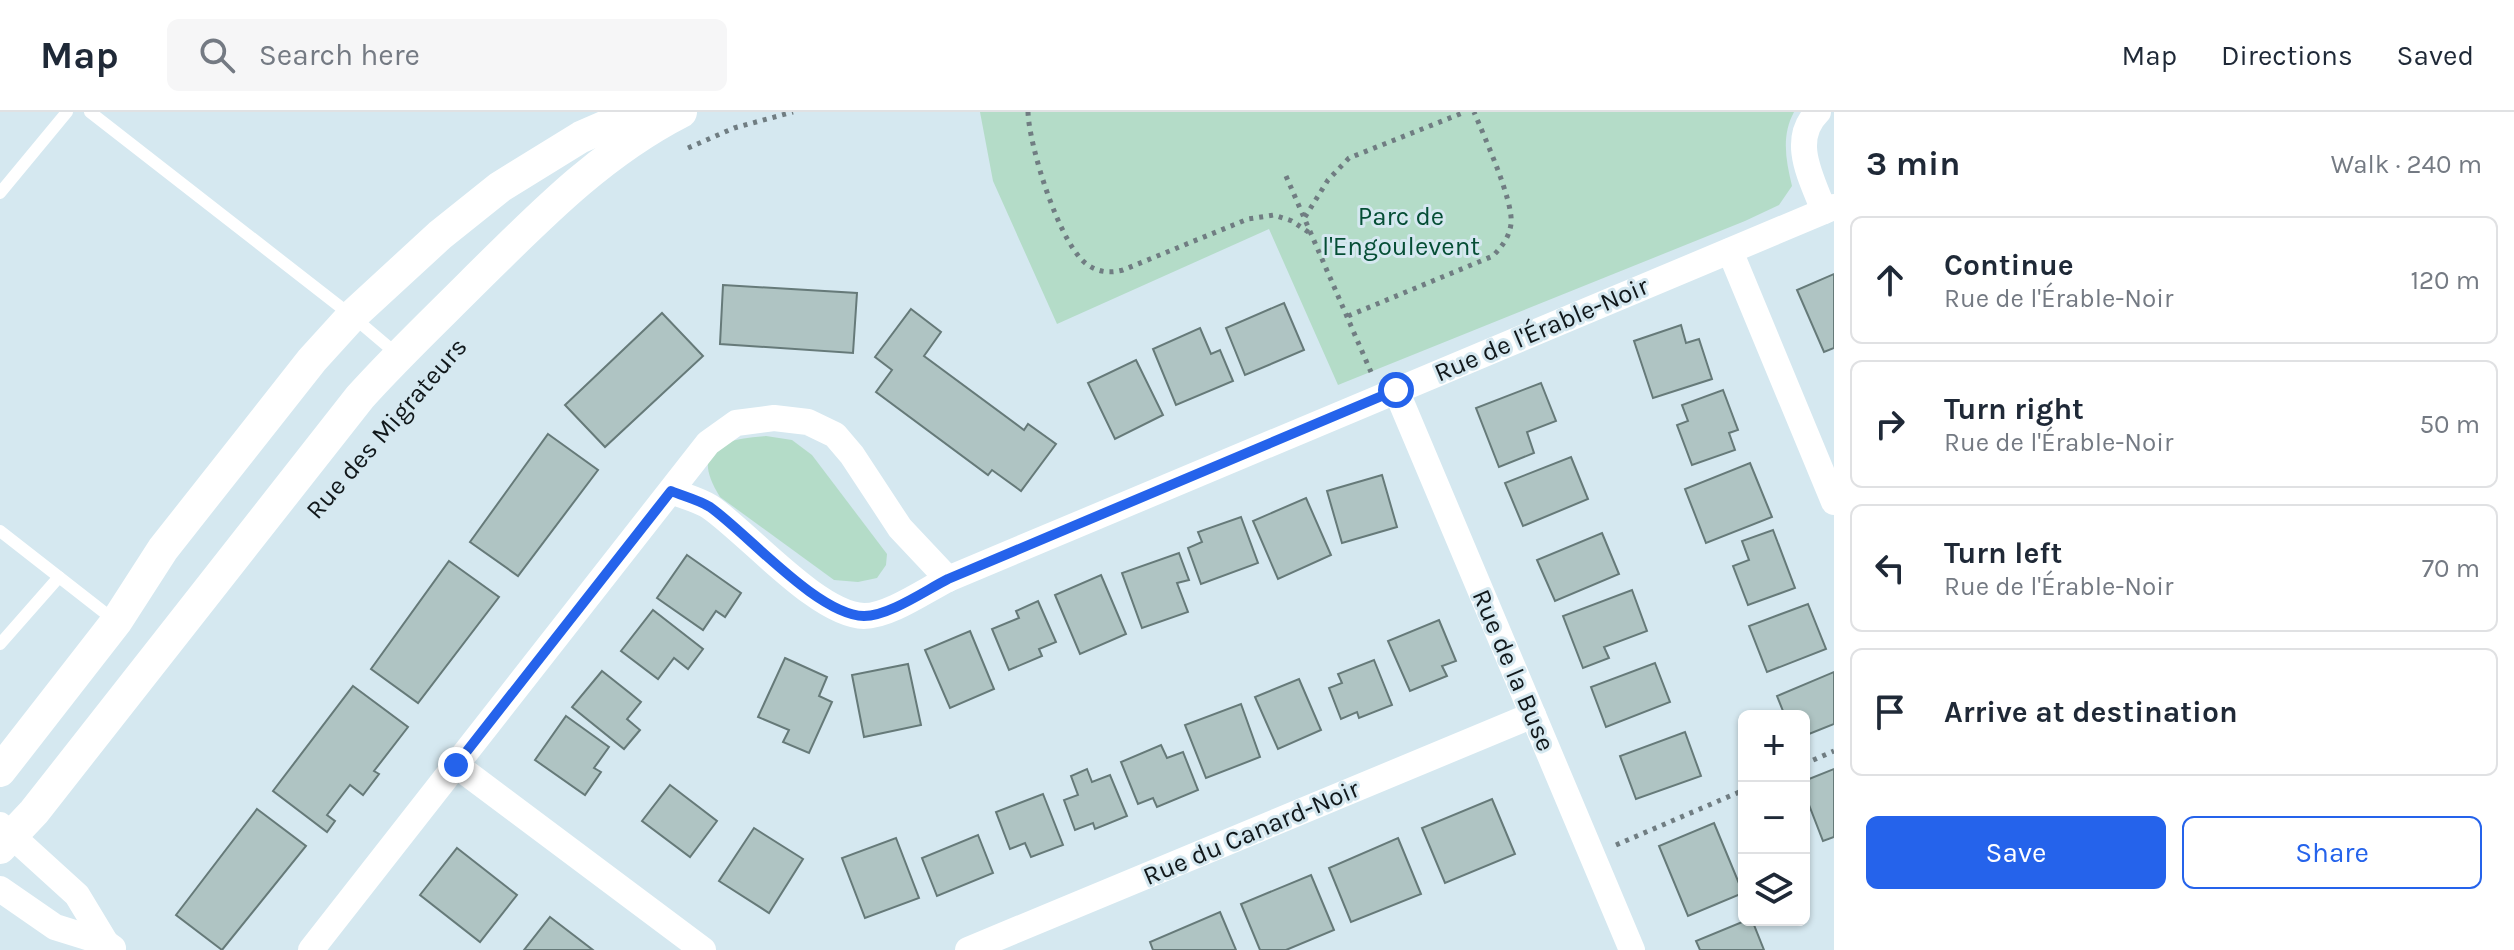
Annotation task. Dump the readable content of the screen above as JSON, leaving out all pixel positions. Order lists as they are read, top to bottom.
{
  "streets": {
    "street": [
      "Rue de l'Érable-Noir",
      "Rue des Migrateurs",
      "Rue de la Buse",
      "Rue du Canard-Noir"
    ]
  },
  "crossings": [
    ["Rue de l'Érable-Noir", "Rue de la Buse"],
    ["Rue de la Buse", "Rue du Canard-Noir"]
  ],
  "parks": ["Parc de l'Engoulevent"],
  "page": {
    "header": "Map",
    "search": "Search here",
    "nav": ["Map", "Directions", "Saved"],
    "heading": ["3 min", "Walk · 240 m"],
    "list": [
      ["Continue", "Rue de l'Érable-Noir", "120 m"],
      ["Turn right", "Rue de l'Érable-Noir", "50 m"],
      ["Turn left", "Rue de l'Érable-Noir", "70 m"],
      "Arrive at destination"
    ],
    "map_buttons": ["+", "−"],
    "buttons": ["Save", "Share"]
  }
}
